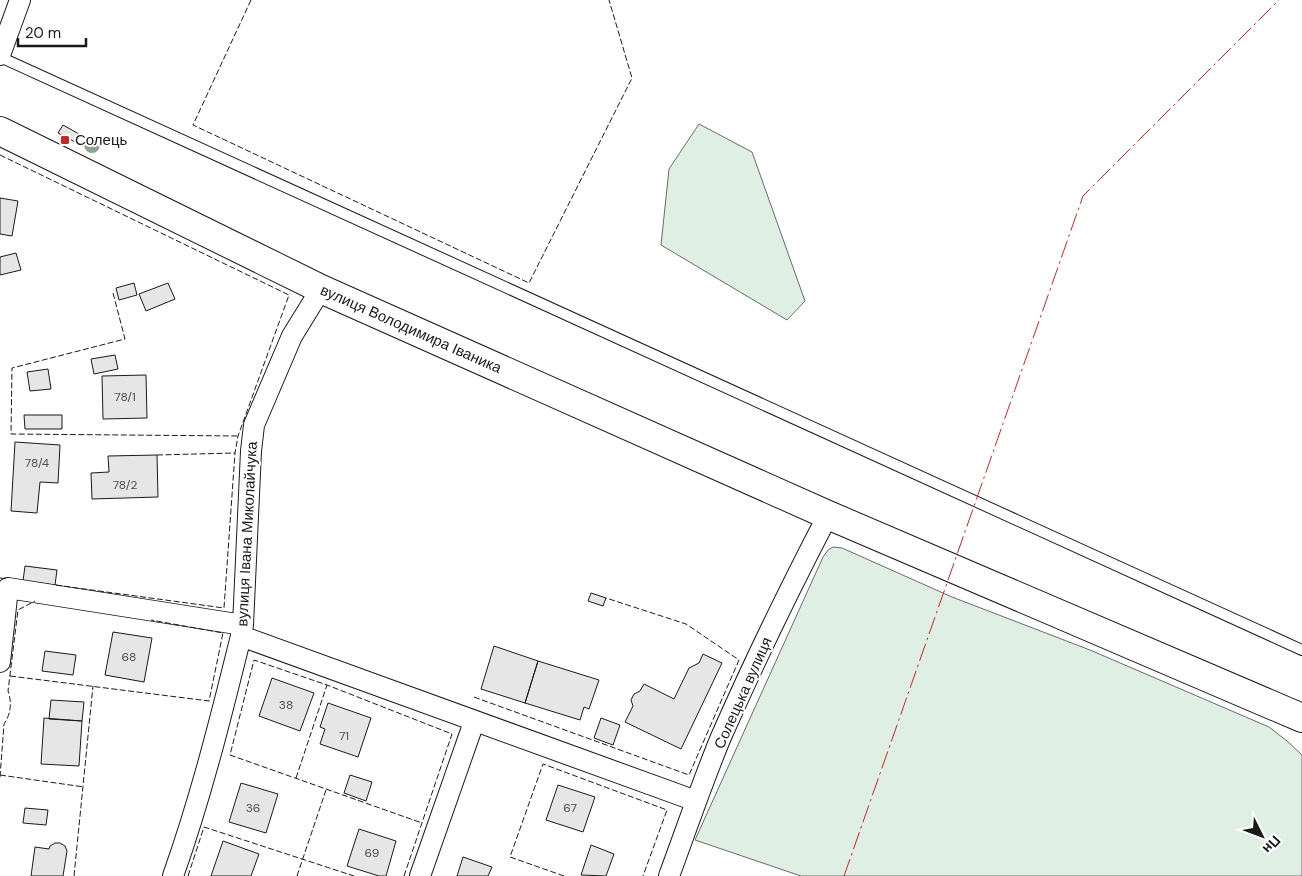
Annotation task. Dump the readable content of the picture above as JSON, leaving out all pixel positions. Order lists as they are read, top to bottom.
{
  "streets": {
    "main road": ["вулиця Володимира Іваника"],
    "street": ["вулиця Івана Миколайчука", "Солецька вулиця"]
  },
  "crossings": [
    ["вулиця Володимира Іваника", "вулиця Івана Миколайчука"],
    ["вулиця Володимира Іваника", "Солецька вулиця"]
  ],
  "places": {
    "transit": ["Солець"]
  },
  "house_numbers": [
    "78/1",
    "78/4",
    "78/2",
    "68",
    "38",
    "71",
    "36",
    "67",
    "69"
  ],
  "scale_bar": "20 m",
  "north": "bottom right"
}
